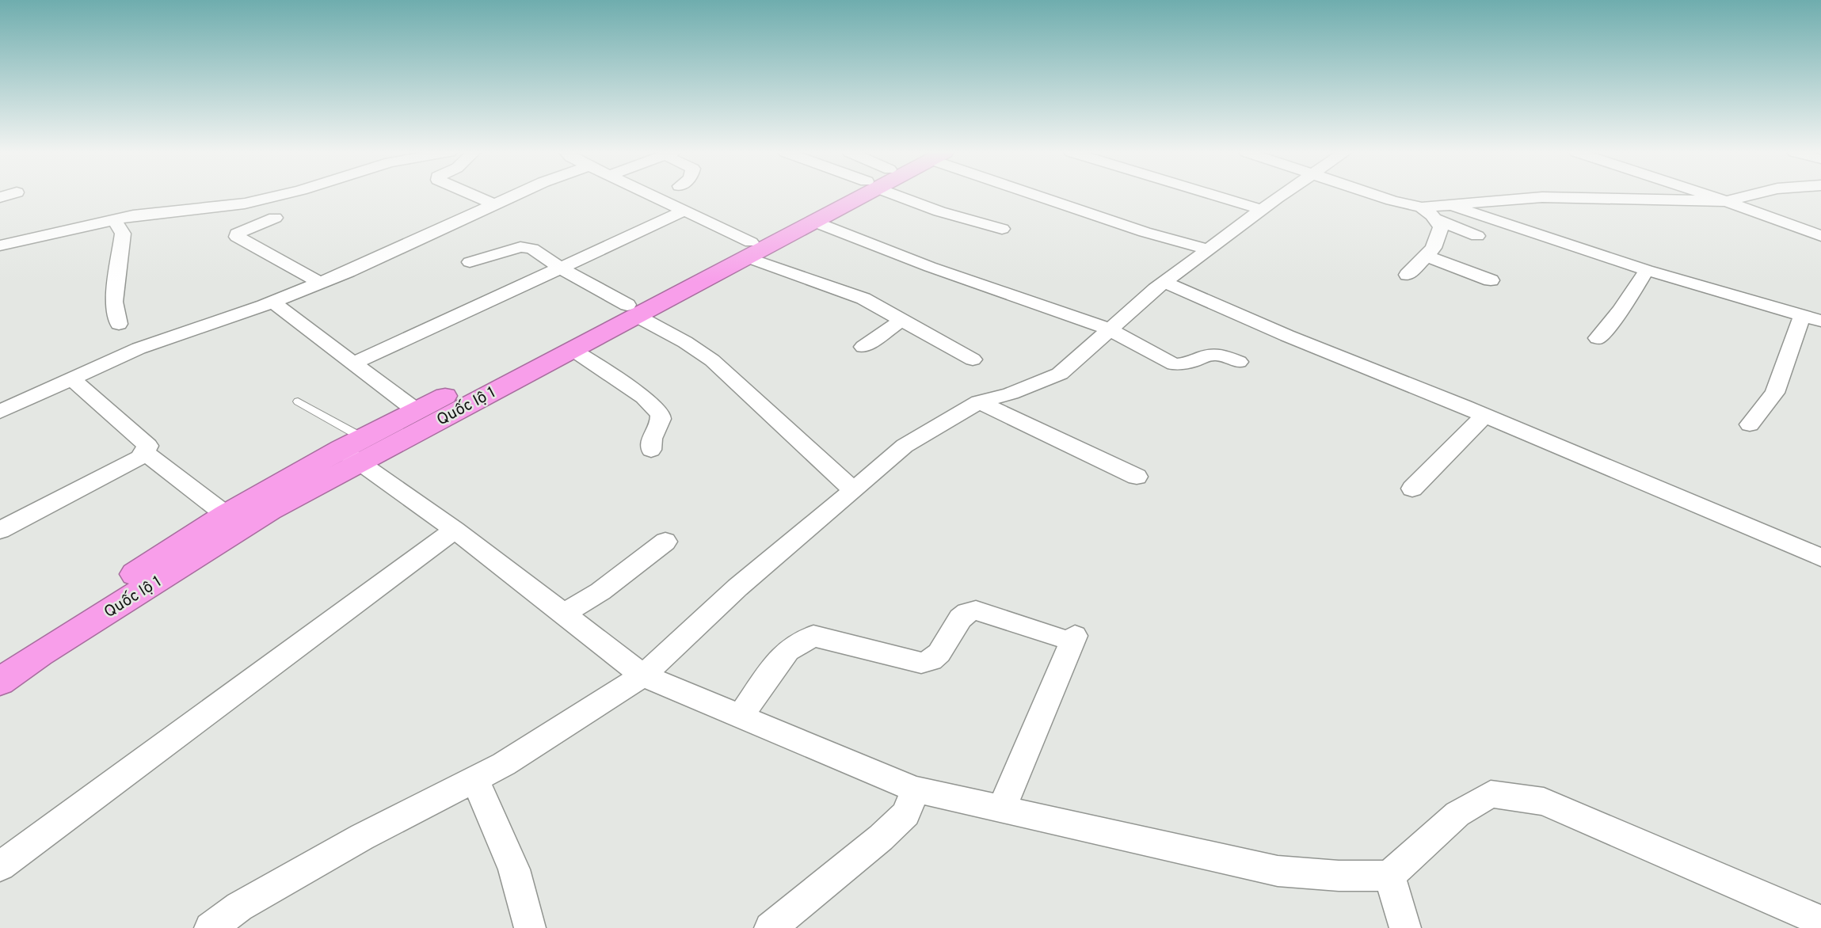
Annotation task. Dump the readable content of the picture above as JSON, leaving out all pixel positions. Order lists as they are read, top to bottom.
{
  "streets": {
    "highway": ["Quốc lộ 1"]
  }
}
